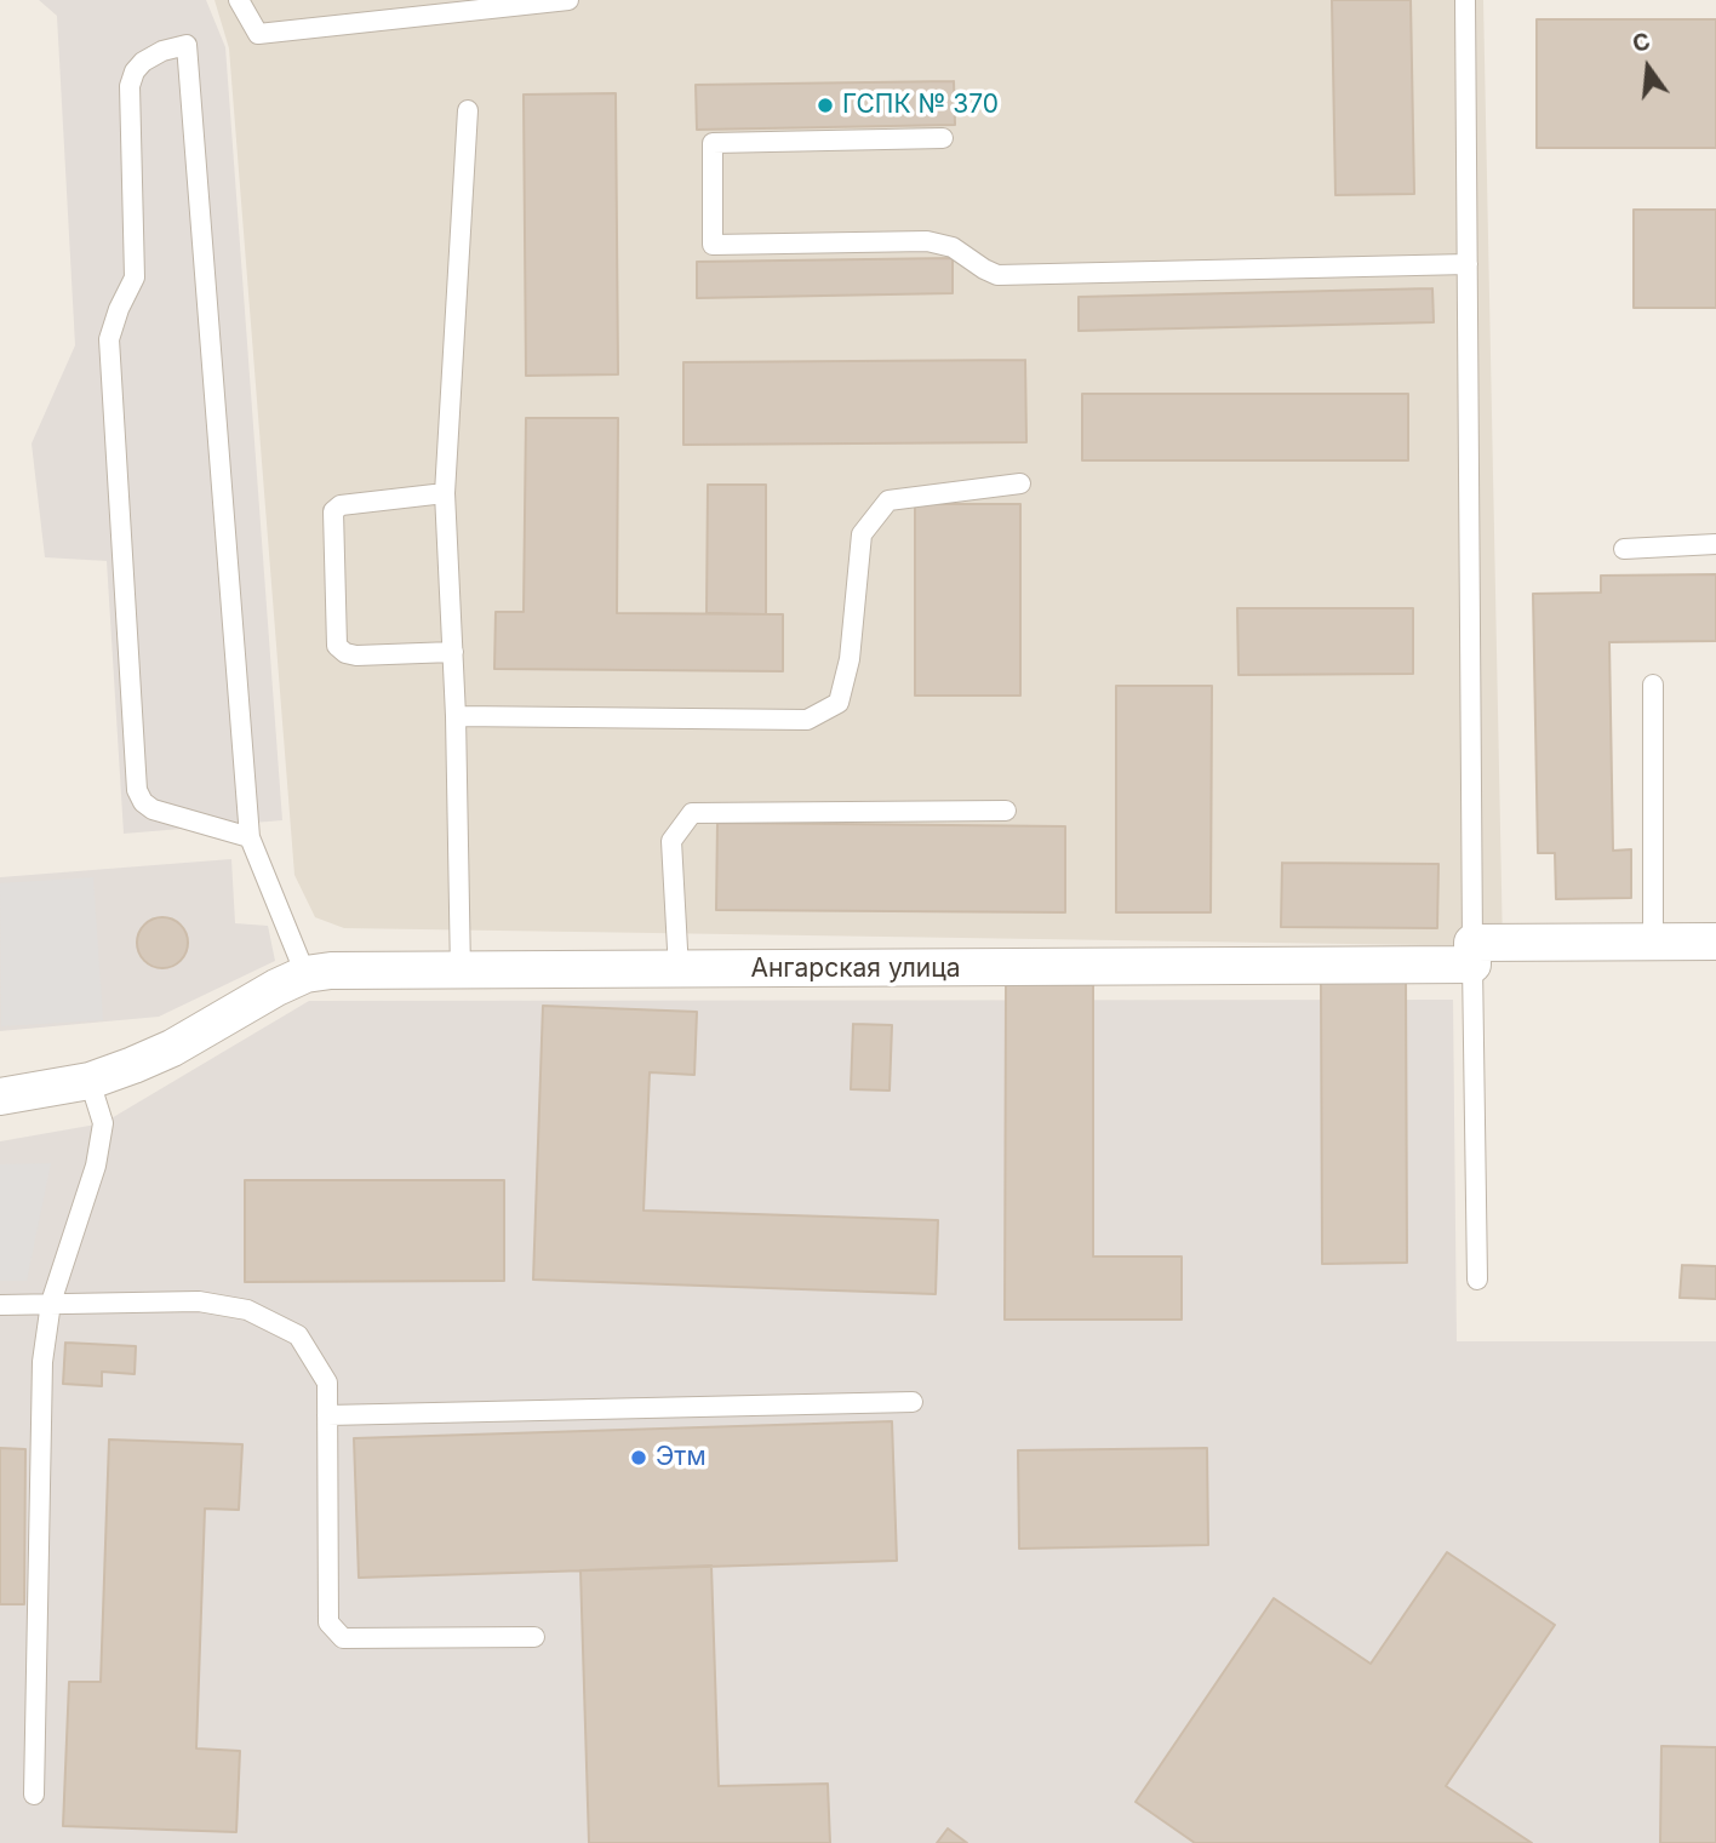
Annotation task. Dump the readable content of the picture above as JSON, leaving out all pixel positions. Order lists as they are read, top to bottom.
{
  "streets": {
    "street": ["Ангарская улица"]
  },
  "places": ["ГСПК № 370", "Этм"],
  "north": "top"
}
